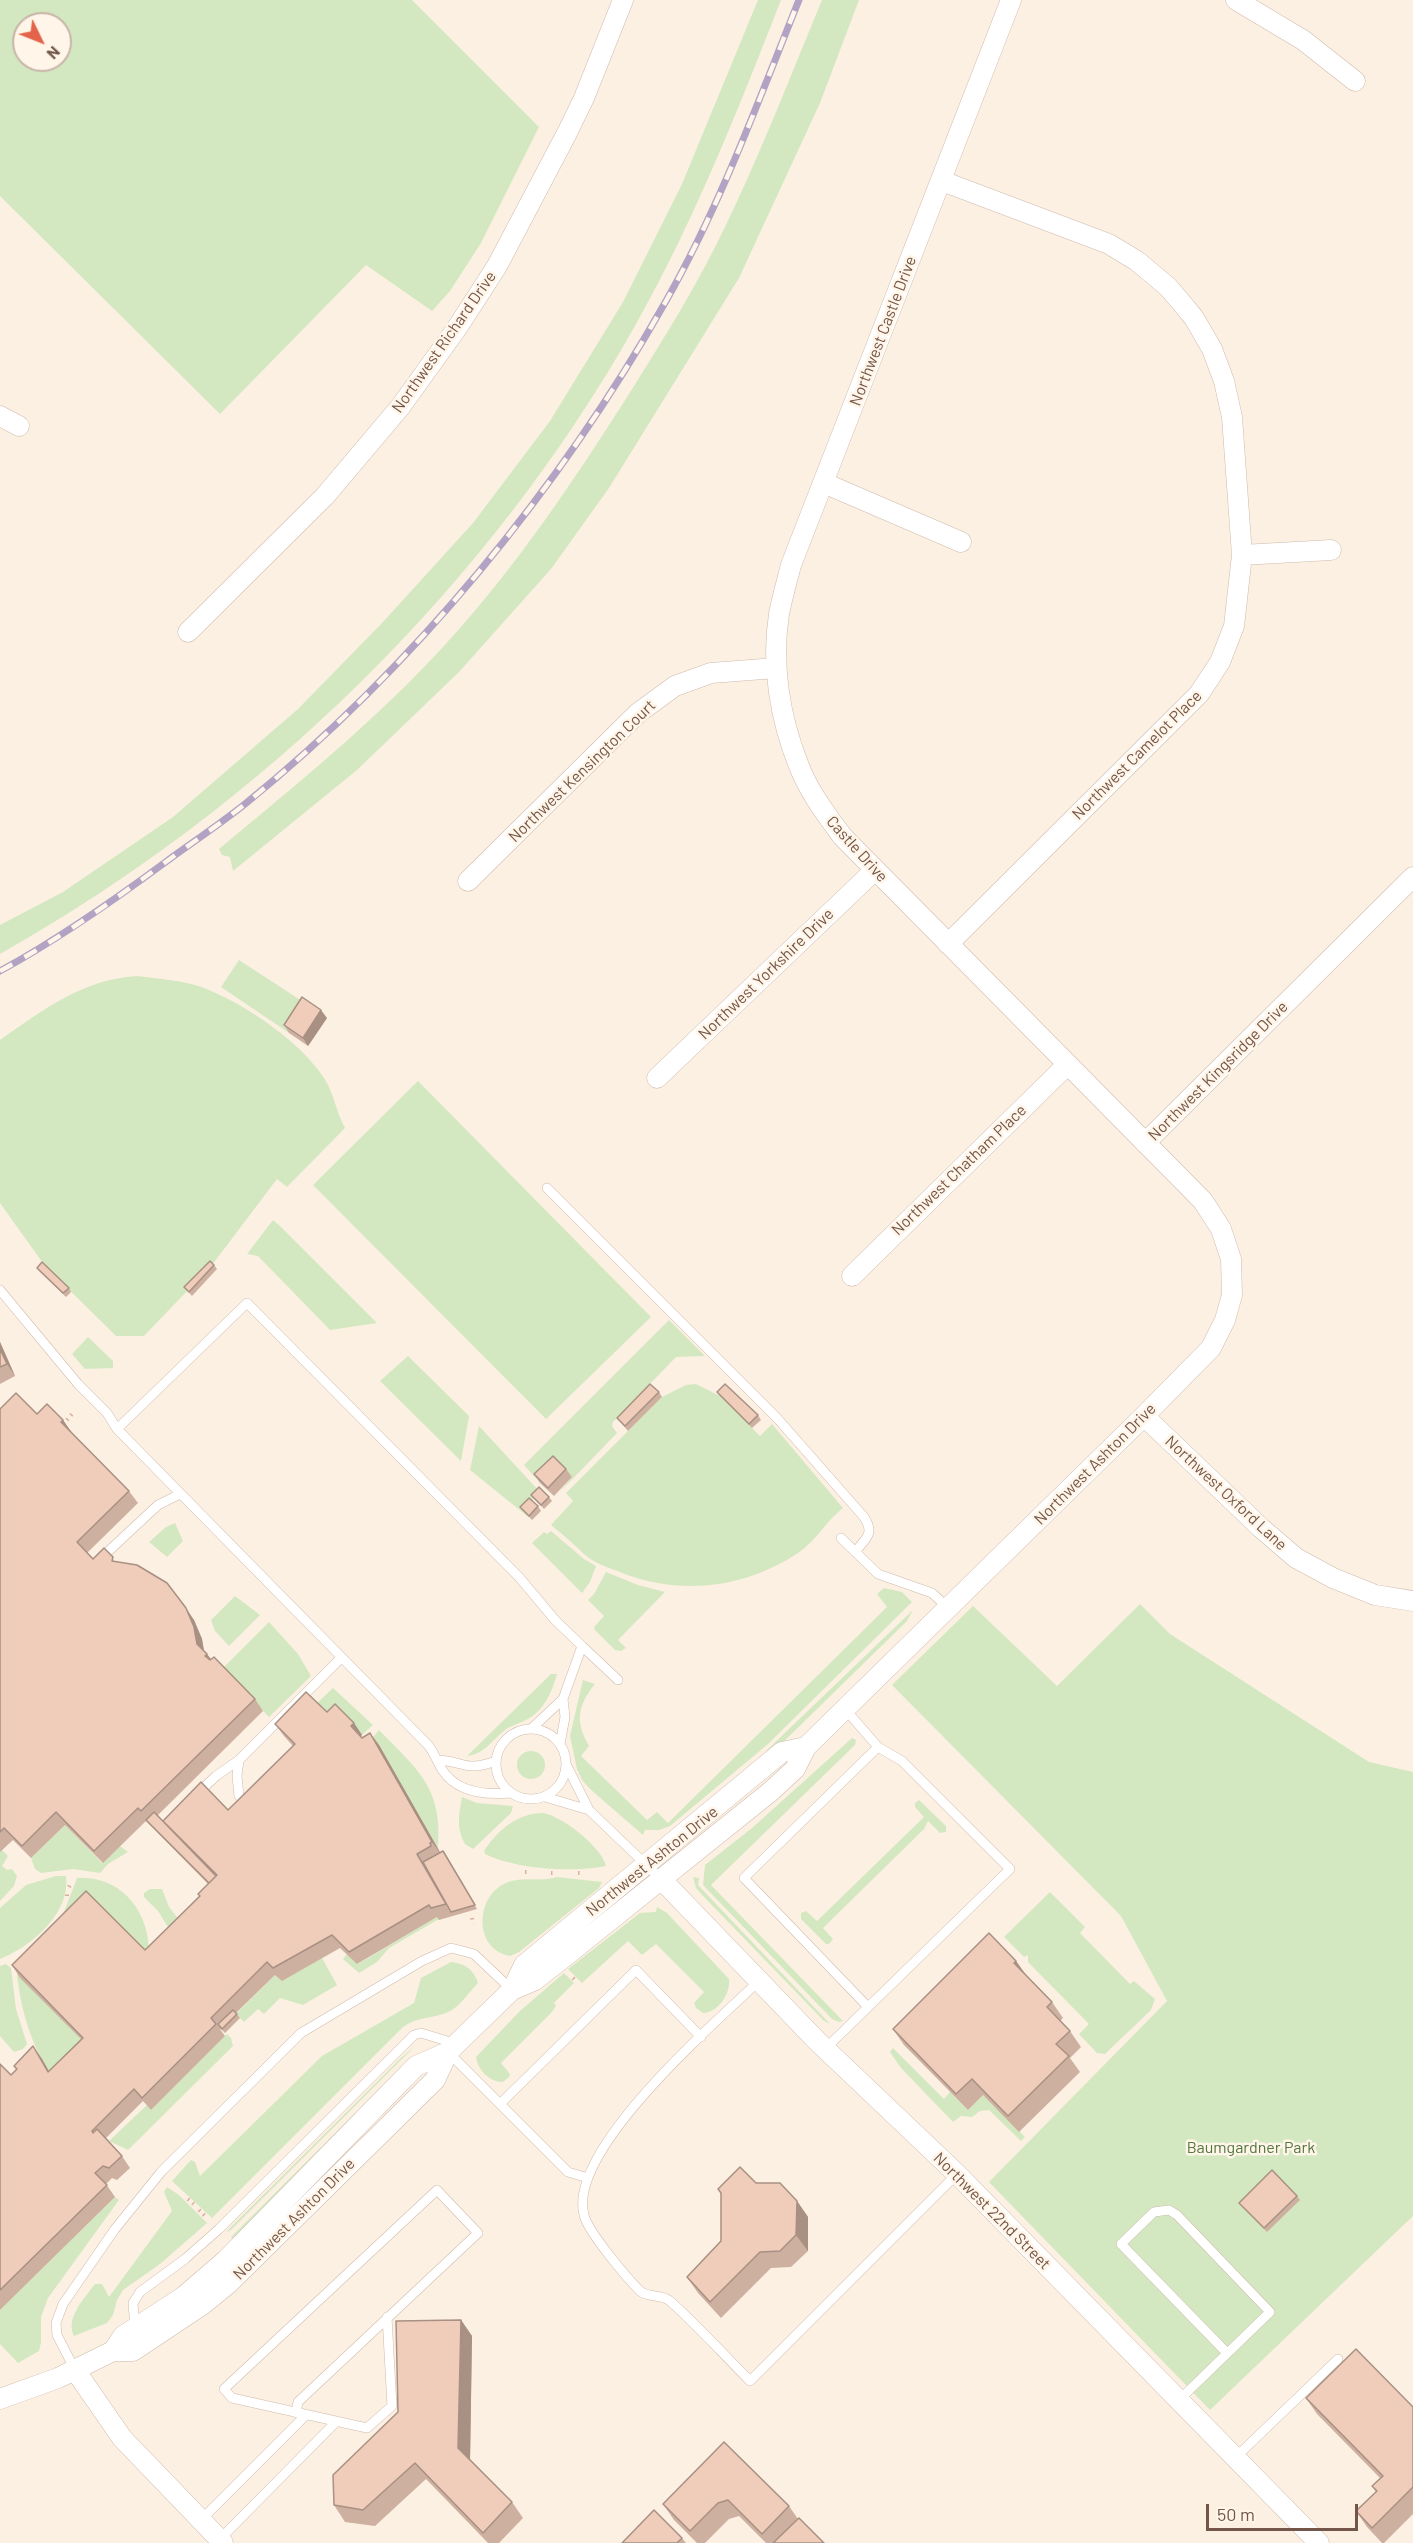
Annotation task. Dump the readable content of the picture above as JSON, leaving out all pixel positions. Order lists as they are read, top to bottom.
{
  "streets": {
    "street": [
      "Northwest Castle Drive",
      "Northwest Richard Drive",
      "Northwest Camelot Place",
      "Northwest Kensington Court",
      "Castle Drive",
      "Northwest Yorkshire Drive",
      "Northwest Kingsridge Drive",
      "Northwest Chatham Place",
      "Northwest Ashton Drive",
      "Northwest Oxford Lane",
      "Northwest 22nd Street"
    ]
  },
  "crossings": [
    ["Northwest Castle Drive", "Northwest Camelot Place"],
    ["Northwest Castle Drive", "Northwest Kensington Court"],
    ["Northwest Castle Drive", "Castle Drive"],
    ["Northwest Camelot Place", "Castle Drive"],
    ["Northwest Camelot Place", "Northwest Kingsridge Drive"],
    ["Northwest Kensington Court", "Castle Drive"],
    ["Castle Drive", "Northwest Yorkshire Drive"],
    ["Castle Drive", "Northwest Kingsridge Drive"],
    ["Northwest Kingsridge Drive", "Northwest Chatham Place"],
    ["Northwest Kingsridge Drive", "Northwest Ashton Drive"],
    ["Northwest Ashton Drive", "Northwest Oxford Lane"],
    ["Northwest Ashton Drive", "Northwest 22nd Street"]
  ],
  "parks": ["Baumgardner Park"],
  "scale_bar": "50 m",
  "north": "bottom right"
}
